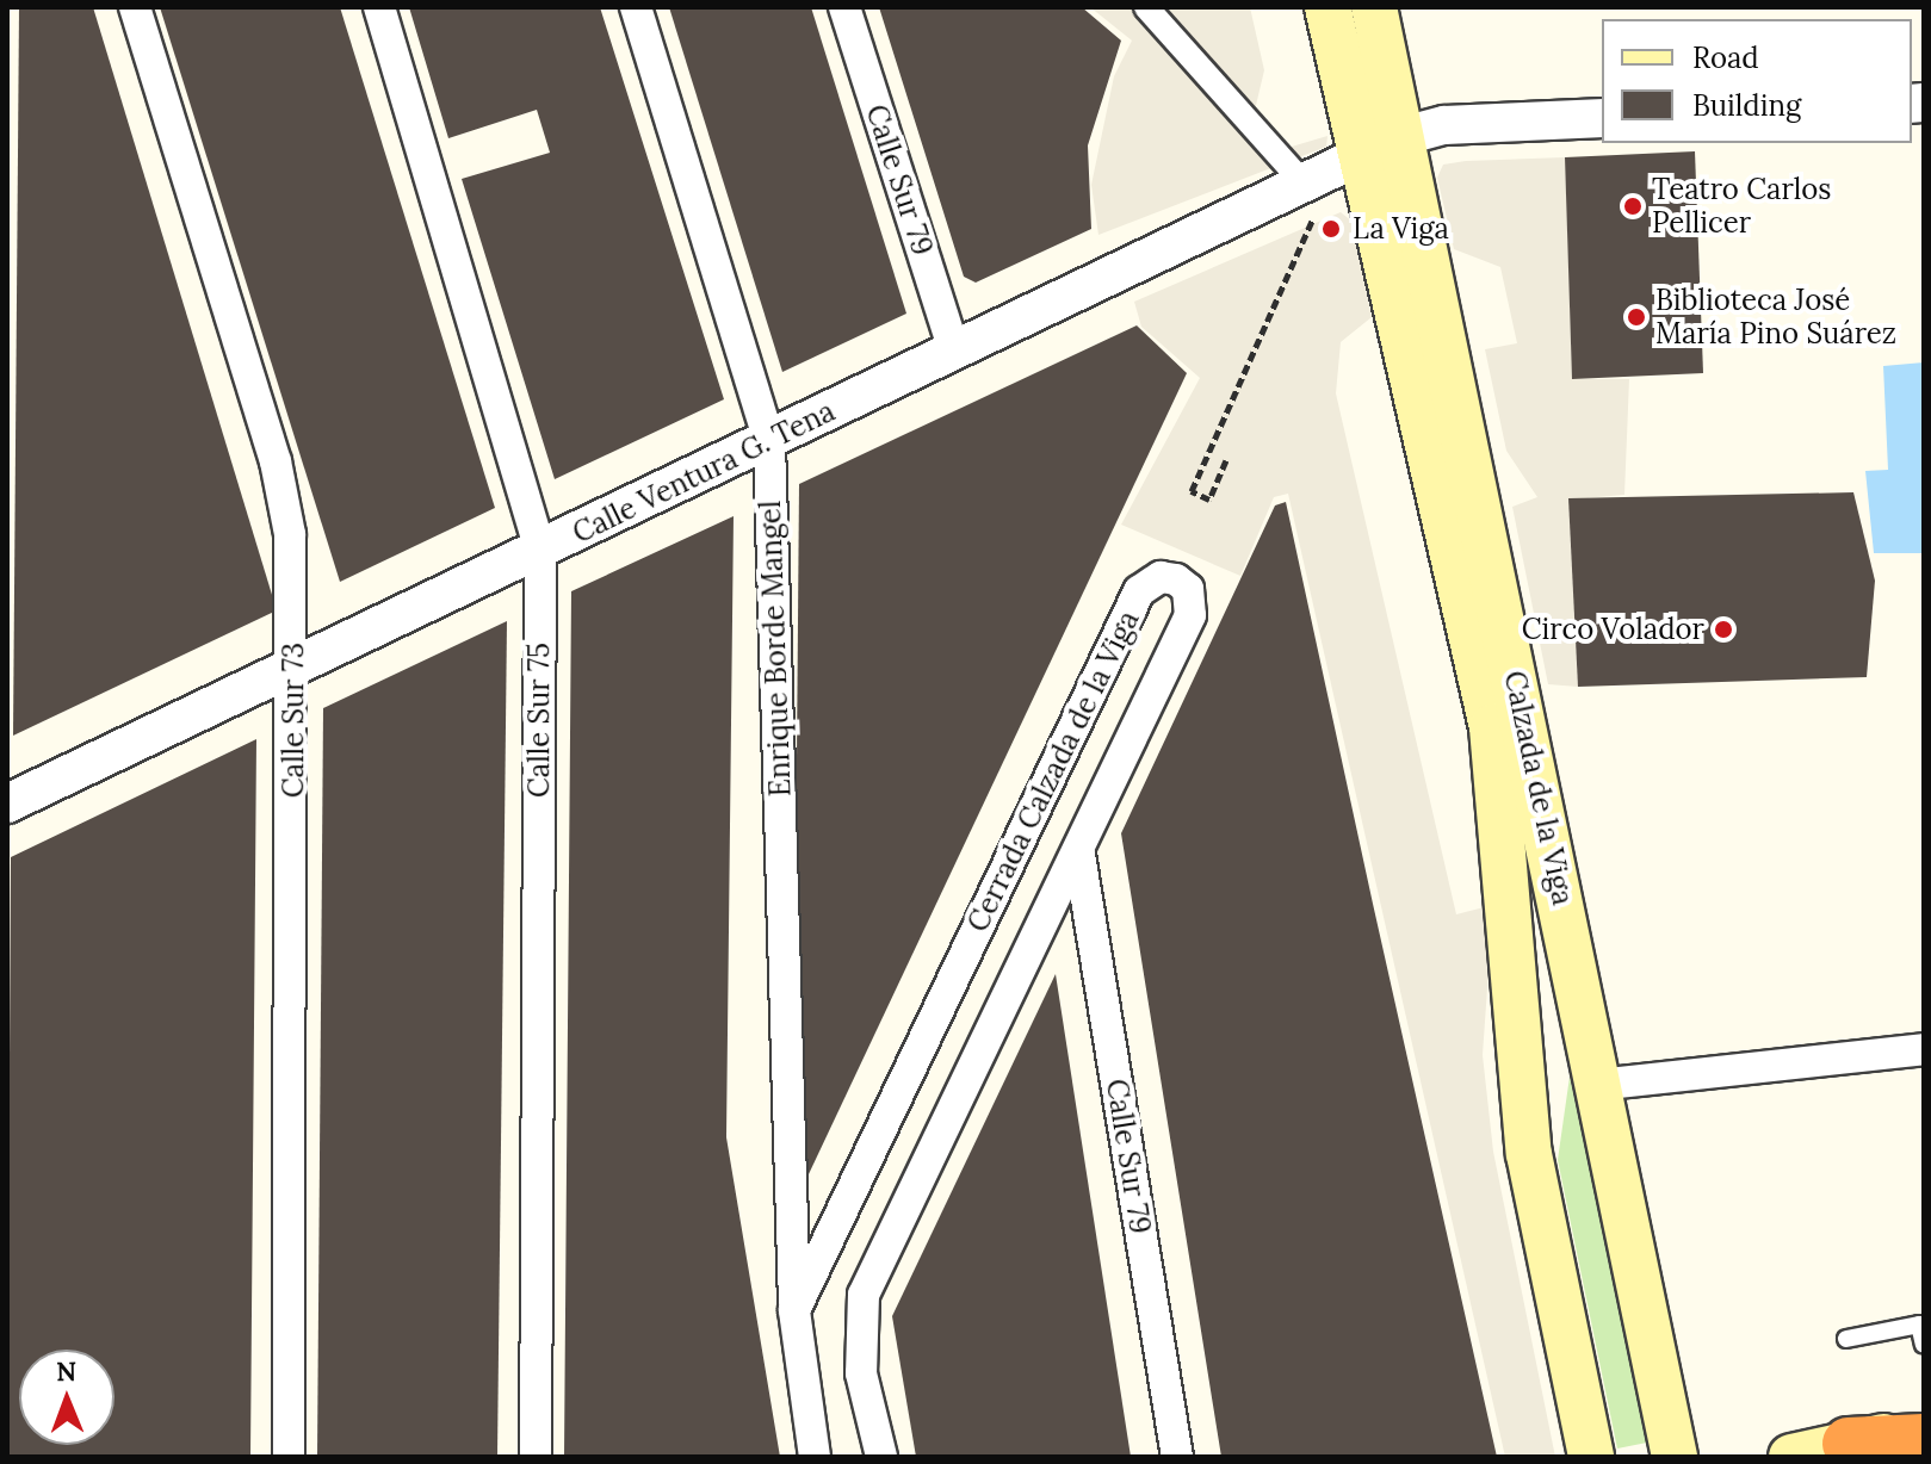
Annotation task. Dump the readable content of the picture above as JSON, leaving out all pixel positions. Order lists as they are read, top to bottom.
{
  "streets": {
    "main road": ["Calzada de la Viga"],
    "street": [
      "Calle Sur 79",
      "Calle Ventura G. Tena",
      "Enrique Borde Mangel",
      "Calle Sur 73",
      "Calle Sur 75",
      "Cerrada Calzada de la Viga"
    ]
  },
  "crossings": [
    ["Calle Sur 79", "Calle Ventura G. Tena"],
    ["Calle Sur 79", "Cerrada Calzada de la Viga"],
    ["Calle Ventura G. Tena", "Enrique Borde Mangel"],
    ["Calle Ventura G. Tena", "Calle Sur 73"],
    ["Calle Ventura G. Tena", "Calle Sur 75"],
    ["Calle Ventura G. Tena", "Calzada de la Viga"],
    ["Enrique Borde Mangel", "Cerrada Calzada de la Viga"]
  ],
  "places": [
    "Teatro Carlos Pellicer",
    "La Viga",
    "Biblioteca José María Pino Suárez",
    "Circo Volador"
  ],
  "legend": ["Road", "Building"],
  "north": "top"
}
